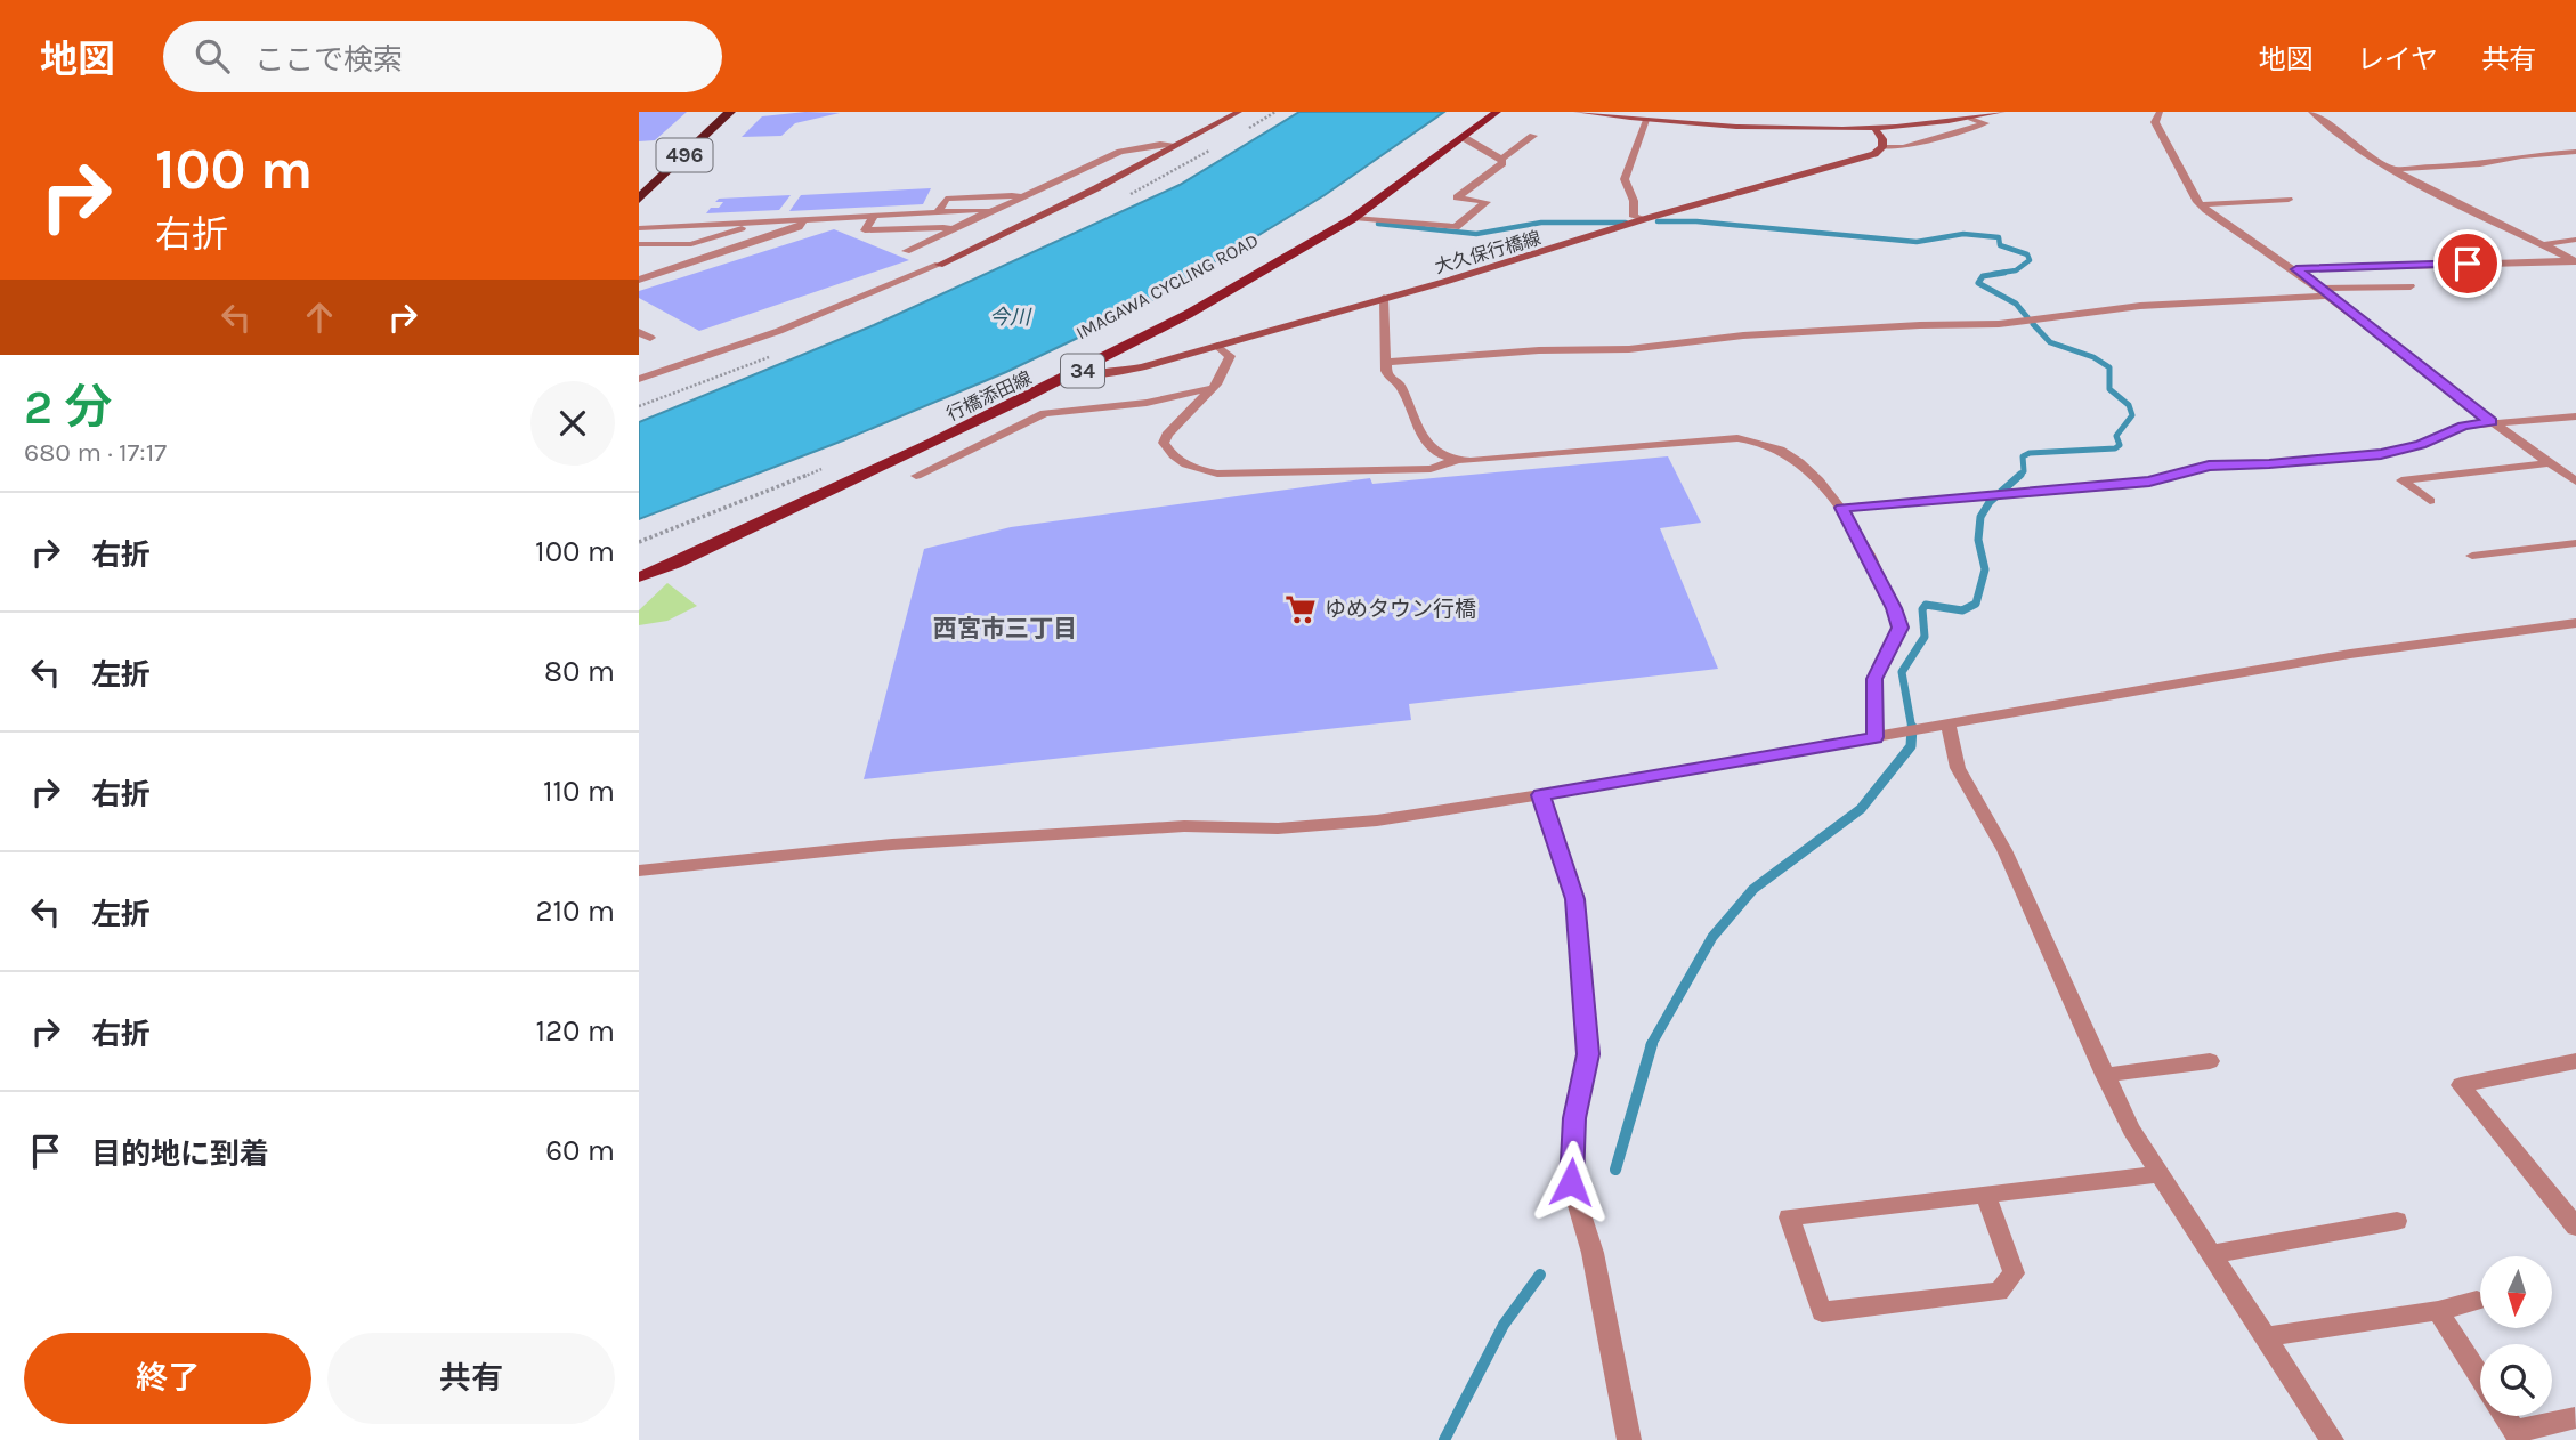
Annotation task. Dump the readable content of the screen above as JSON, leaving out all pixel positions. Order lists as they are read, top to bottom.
{
  "streets": {
    "highway": ["496"],
    "main road": ["大久保行橋線", "34", "行橋添田線"]
  },
  "crossings": [
    ["大久保行橋線", "行橋添田線"]
  ],
  "districts": ["西宮市三丁目"],
  "water": ["今川"],
  "places": {
    "supermarket": ["ゆめタウン行橋"]
  },
  "north": "bottom",
  "page": {
    "header": "地図",
    "search": "ここで検索",
    "nav": ["地図", "レイヤ", "共有"],
    "turn": ["100 m", "右折"],
    "heading": ["2 分", "680 m · 17:17"],
    "list": [
      {
        "name": "右折",
        "value": "100 m"
      },
      {
        "name": "左折",
        "value": "80 m"
      },
      {
        "name": "右折",
        "value": "110 m"
      },
      {
        "name": "左折",
        "value": "210 m"
      },
      {
        "name": "右折",
        "value": "120 m"
      },
      {
        "name": "目的地に到着",
        "value": "60 m"
      }
    ],
    "buttons": ["終了", "共有"]
  }
}
